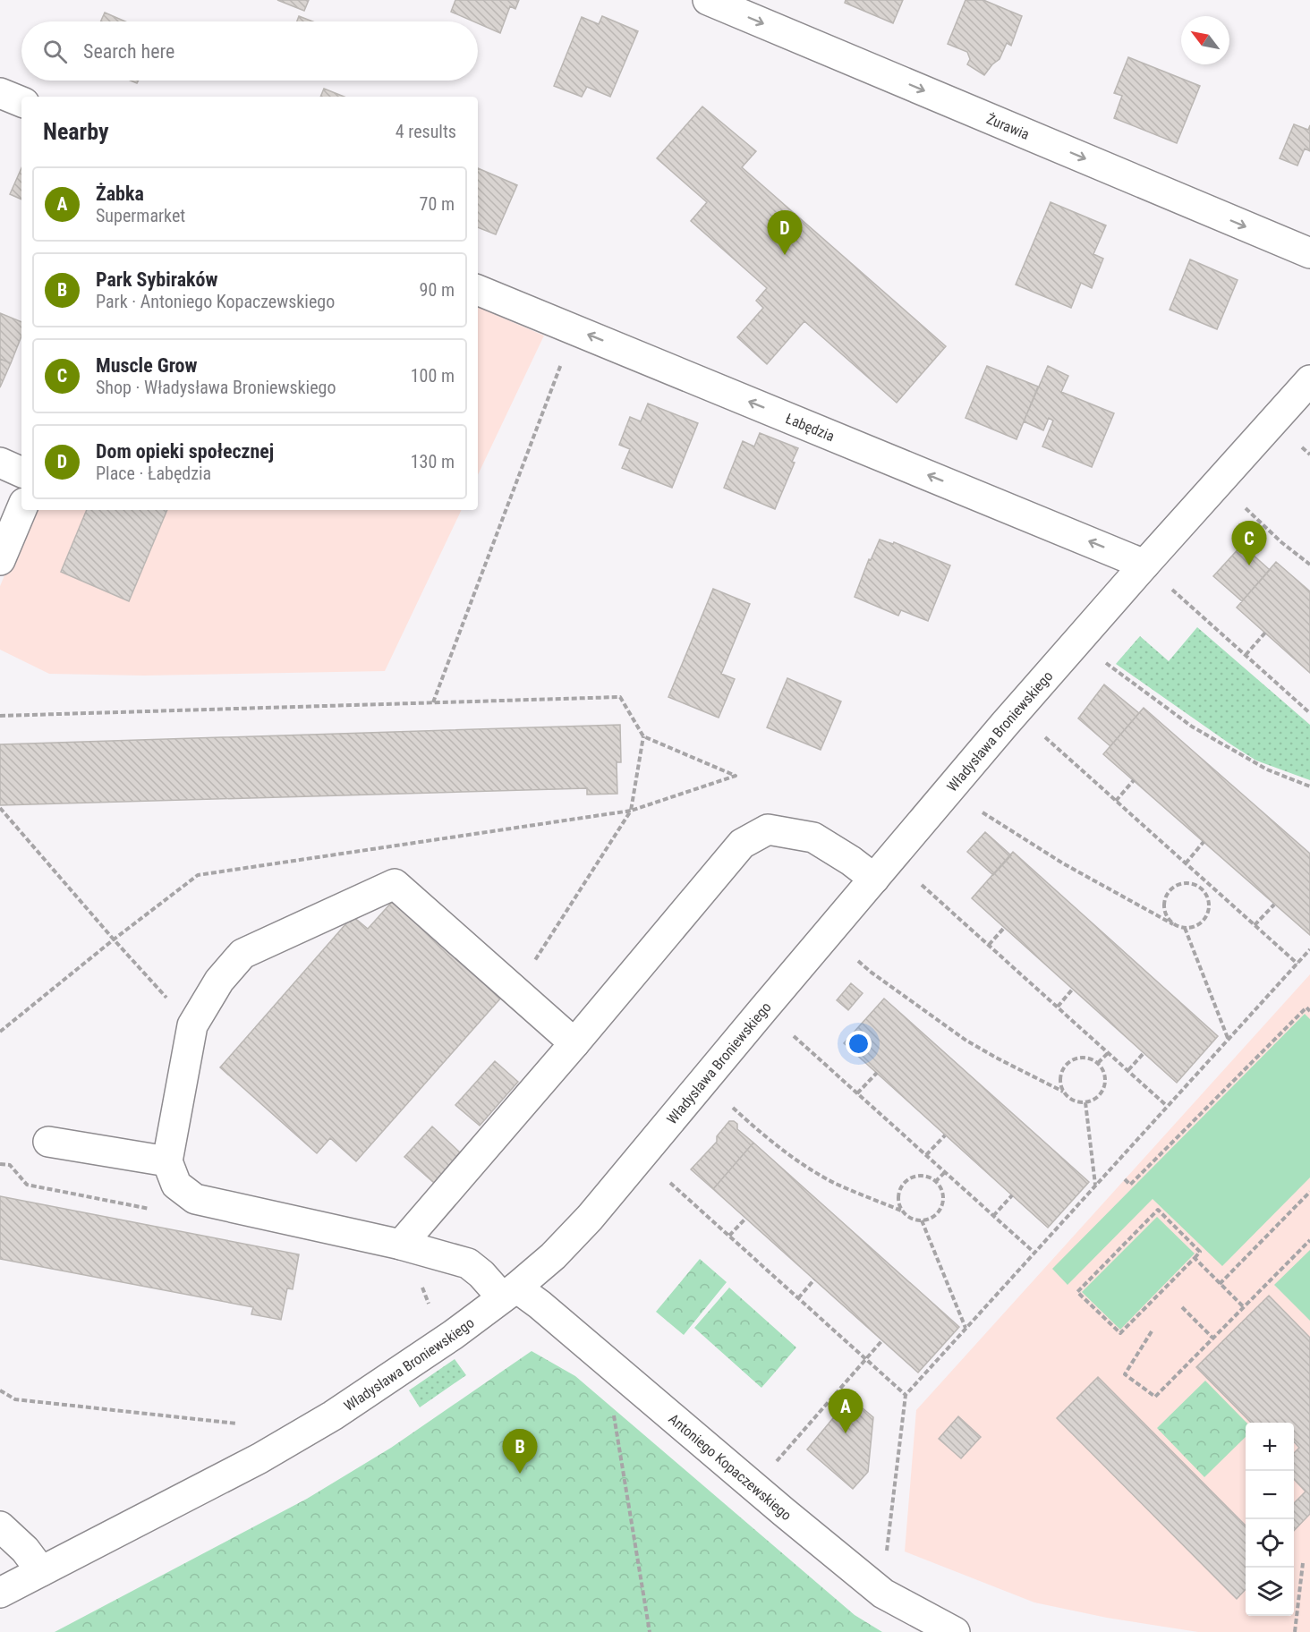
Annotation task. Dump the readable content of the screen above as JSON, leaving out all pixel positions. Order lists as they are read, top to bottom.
{
  "streets": {
    "street": [
      "Żurawia",
      "Łabędzia",
      "Władysława Broniewskiego",
      "Antoniego Kopaczewskiego"
    ]
  },
  "crossings": [
    ["Łabędzia", "Władysława Broniewskiego"],
    ["Władysława Broniewskiego", "Antoniego Kopaczewskiego"]
  ],
  "one_way": ["Żurawia", "Łabędzia"],
  "north": "top left",
  "page": {
    "search": "Search here",
    "heading": ["Nearby", "4 results"],
    "list": [
      {
        "mark": "A",
        "name": "Żabka",
        "note": "Supermarket",
        "value": "70 m"
      },
      {
        "mark": "B",
        "name": "Park Sybiraków",
        "note": "Park · Antoniego Kopaczewskiego",
        "value": "90 m"
      },
      {
        "mark": "C",
        "name": "Muscle Grow",
        "note": "Shop · Władysława Broniewskiego",
        "value": "100 m"
      },
      {
        "mark": "D",
        "name": "Dom opieki społecznej",
        "note": "Place · Łabędzia",
        "value": "130 m"
      }
    ],
    "pins": [
      "D",
      "C",
      "A",
      "B"
    ],
    "map_buttons": ["+", "−"]
  }
}
